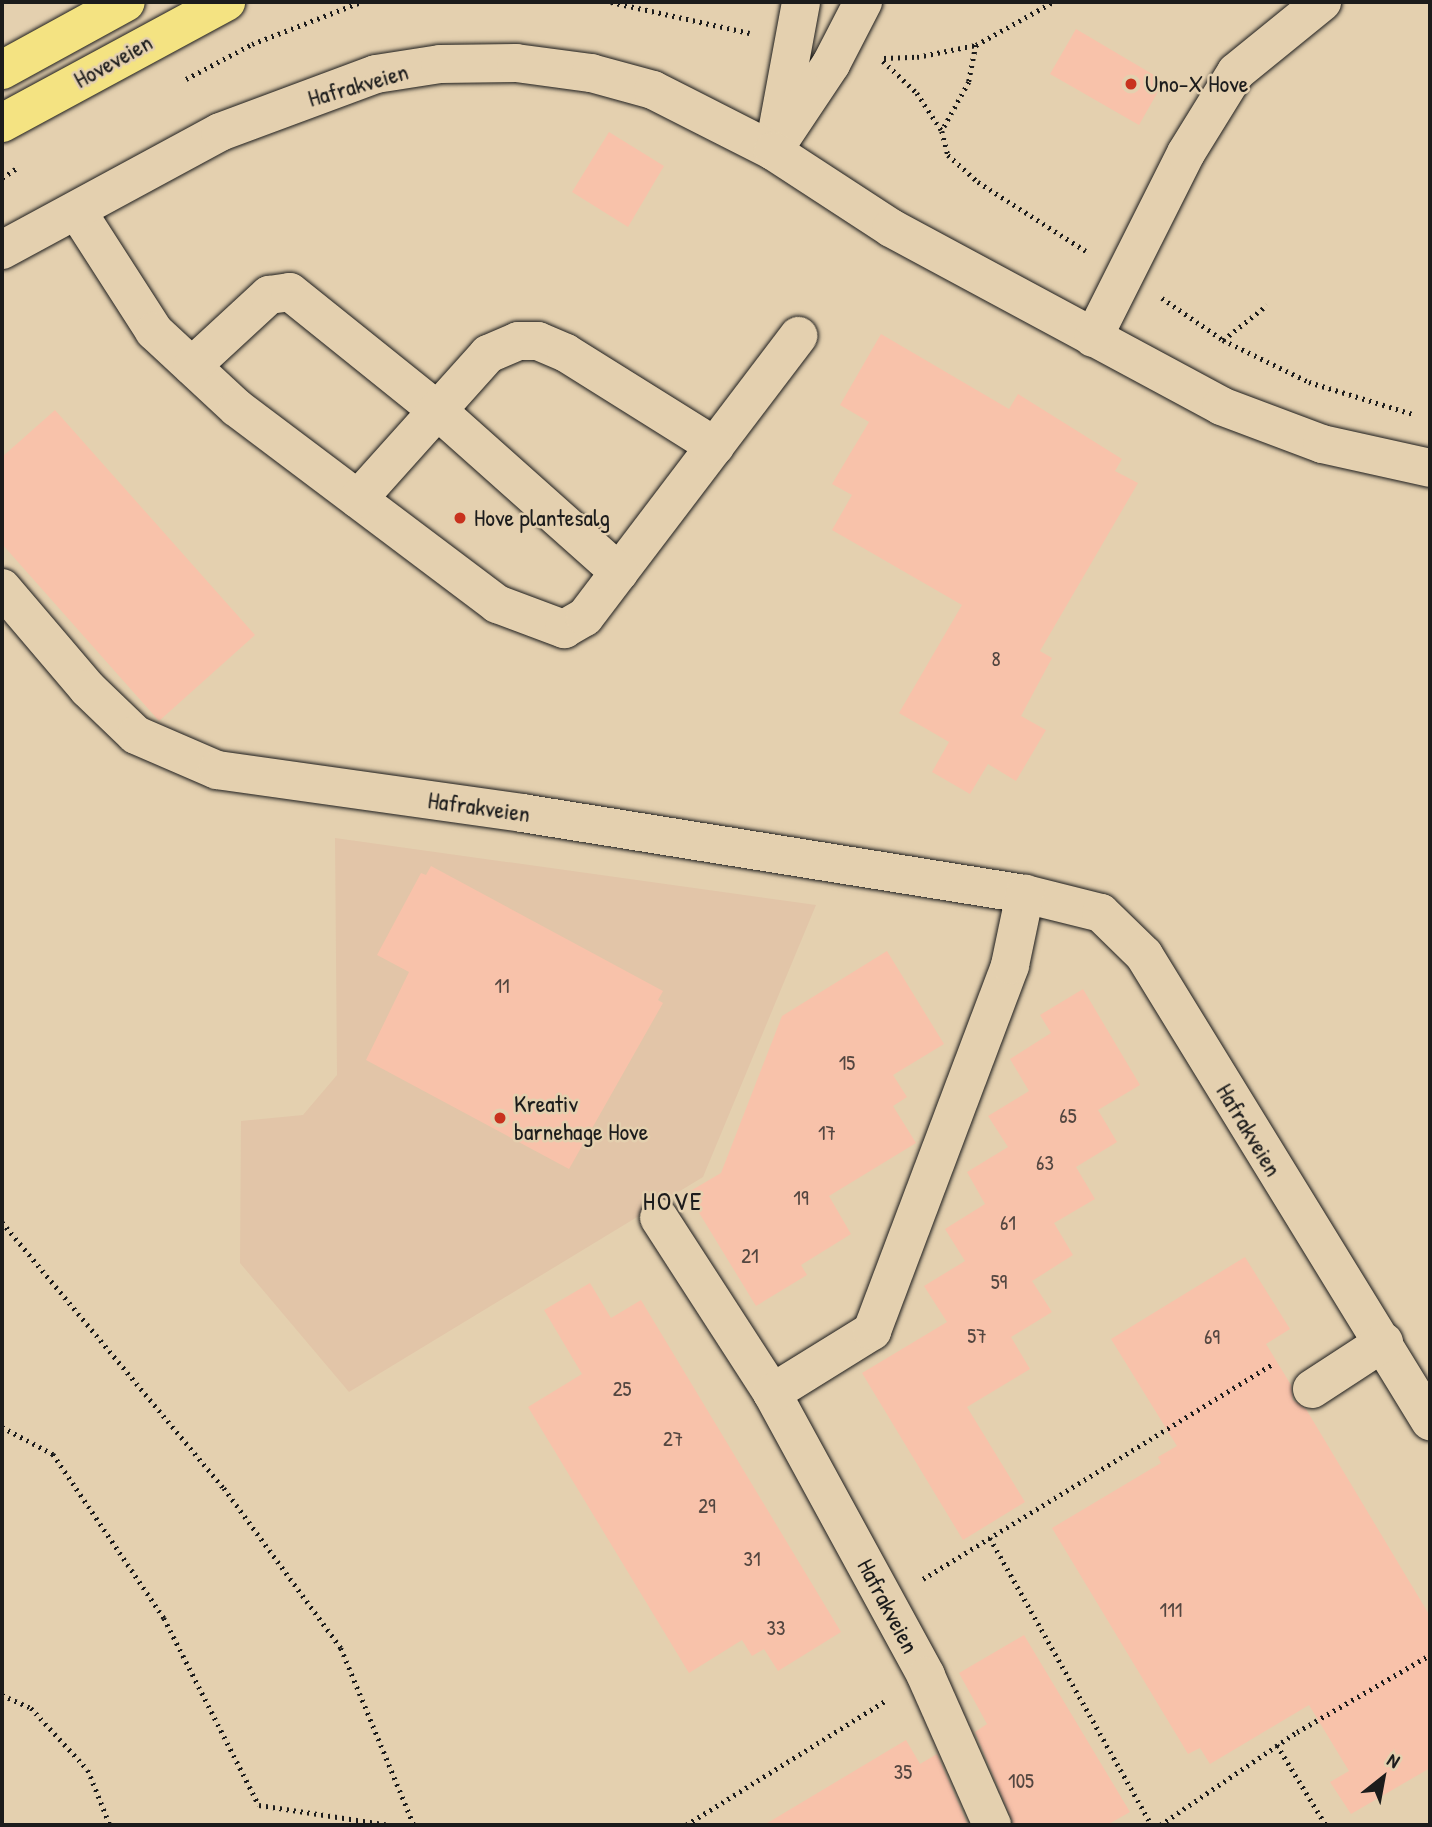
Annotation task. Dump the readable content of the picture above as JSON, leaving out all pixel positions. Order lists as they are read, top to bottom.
{
  "streets": {
    "main road": ["Hoveveien"],
    "street": ["Hafrakveien"]
  },
  "districts": ["HOVE"],
  "places": ["Uno-X Hove", "Hove plantesalg", "Kreativ barnehage Hove"],
  "house_numbers": [
    "8",
    "11",
    "15",
    "65",
    "17",
    "63",
    "19",
    "61",
    "21",
    "59",
    "57",
    "69",
    "25",
    "27",
    "29",
    "31",
    "111",
    "33",
    "35",
    "105"
  ],
  "north": "top right"
}
